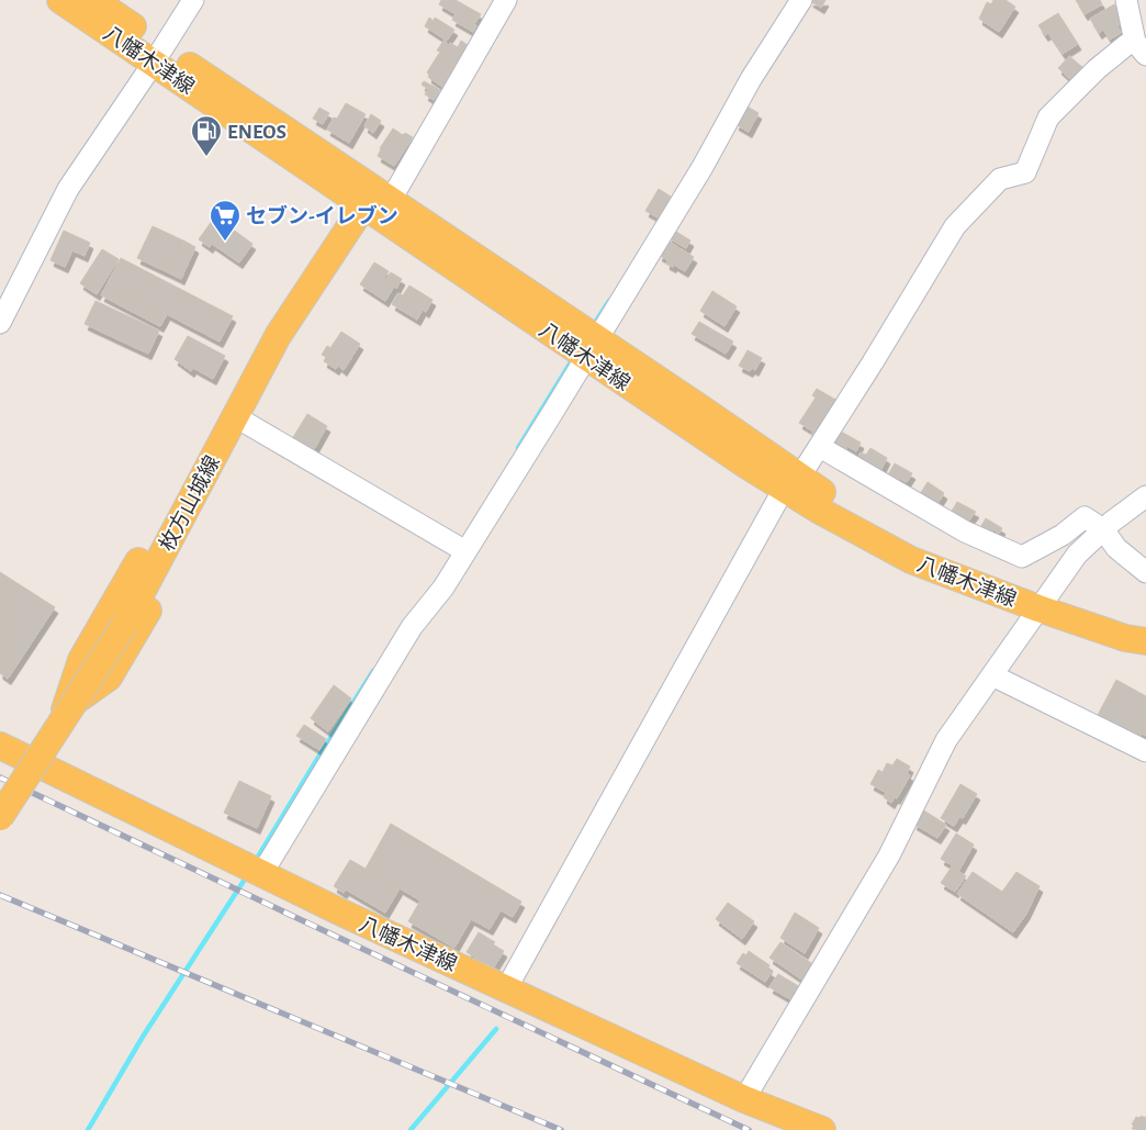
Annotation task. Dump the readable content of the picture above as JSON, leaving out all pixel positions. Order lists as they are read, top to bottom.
{
  "streets": {
    "main road": ["八幡木津線", "枚方山城線"]
  },
  "crossings": [
    ["八幡木津線", "枚方山城線"]
  ],
  "places": {
    "fuel station": ["ENEOS"],
    "supermarket": ["セブン-イレブン"]
  }
}
